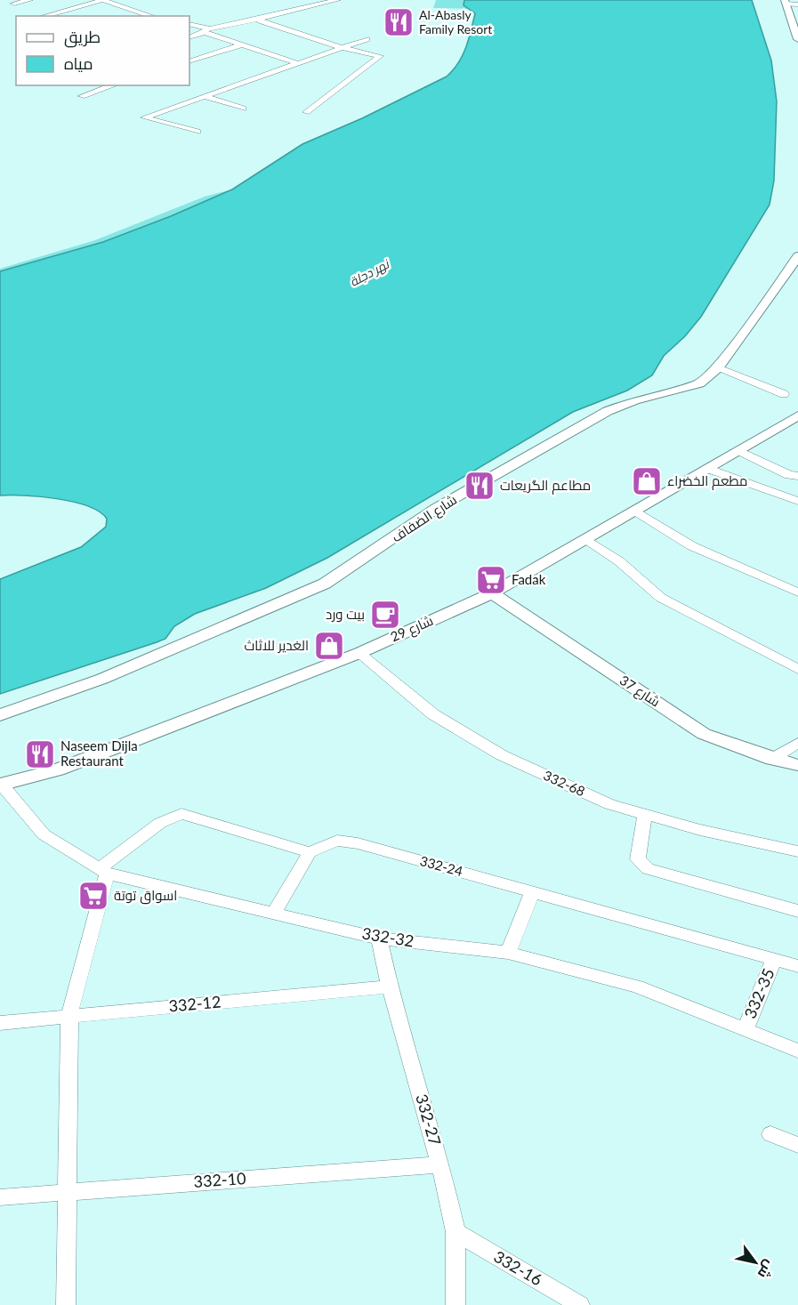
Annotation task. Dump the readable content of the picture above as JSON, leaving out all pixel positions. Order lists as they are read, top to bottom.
{
  "streets": {
    "street": [
      "شارع الضفاف",
      "شارع 29",
      "شارع 37",
      "332-68",
      "332-24",
      "332-32",
      "332-35",
      "332-12",
      "332-27",
      "332-10",
      "332-16"
    ]
  },
  "crossings": [
    ["شارع 29", "شارع 37"],
    ["شارع 29", "332-68"],
    ["شارع 29", "332-32"],
    ["332-24", "332-35"],
    ["332-32", "332-35"],
    ["332-32", "332-27"],
    ["332-12", "332-27"],
    ["332-27", "332-10"],
    ["332-27", "332-16"]
  ],
  "water": ["نهر دجلة"],
  "places": {
    "restaurant": ["Al-Abasly Family Resort", "مطاعم الگريعات", "Naseem Dijla Restaurant"],
    "shop": ["مطعم الخضراء", "الغدير للاثاث"],
    "supermarket": ["Fadak", "اسواق توتة"],
    "cafe": ["بيت ورد"]
  },
  "legend": ["طريق", "مياه"],
  "north": "bottom right"
}
